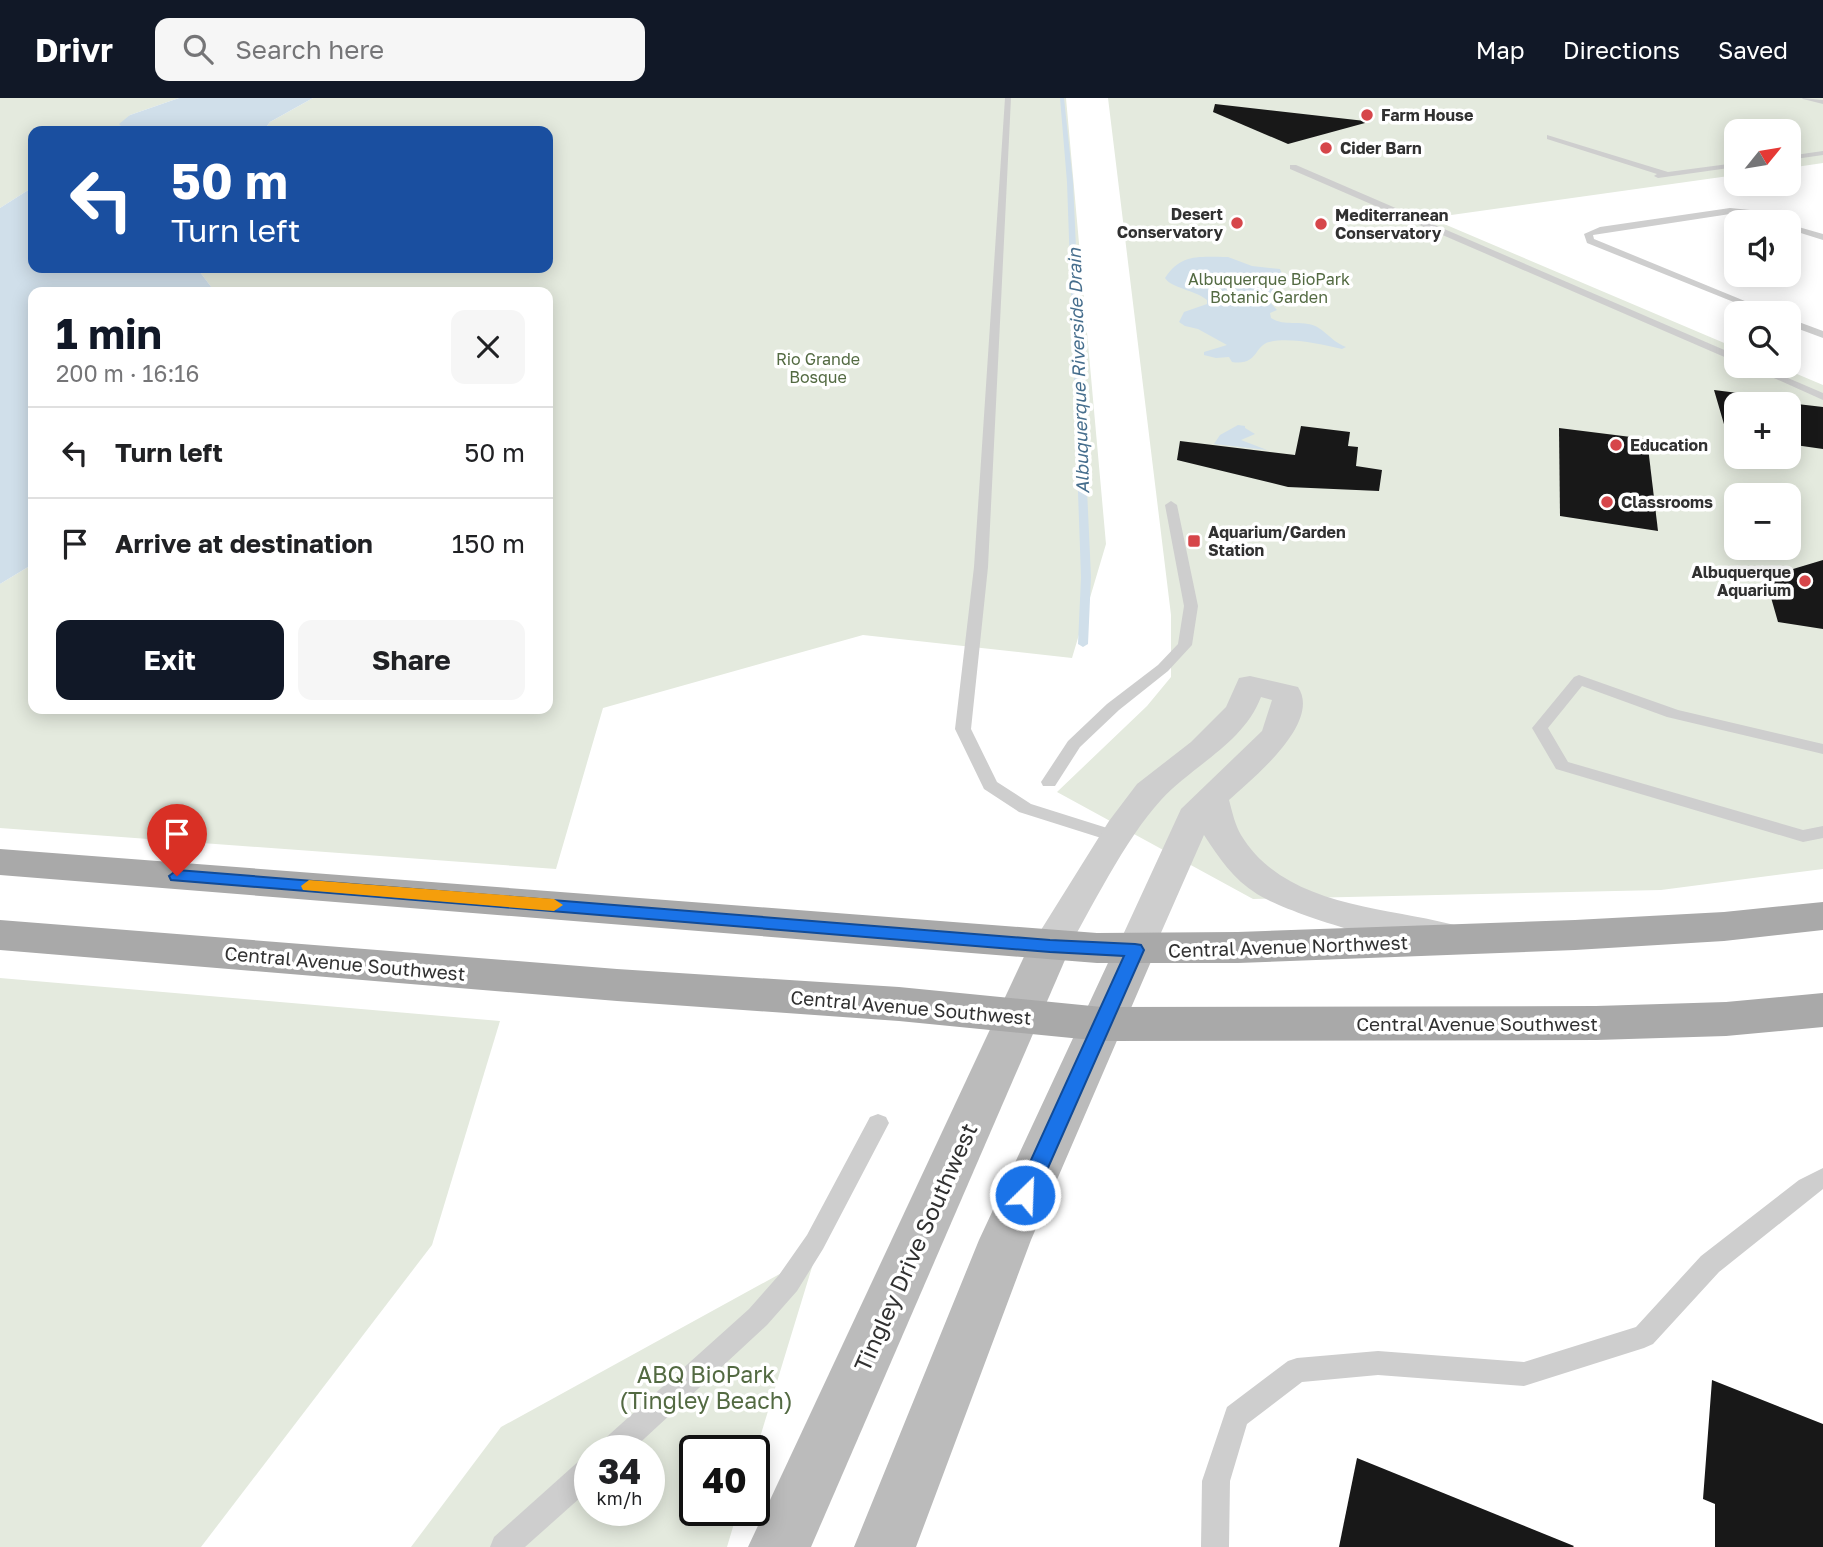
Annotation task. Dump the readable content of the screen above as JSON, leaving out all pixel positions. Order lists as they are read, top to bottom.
{
  "streets": {
    "main road": ["Central Avenue Northwest", "Central Avenue Southwest"],
    "street": ["Tingley Drive Southwest"]
  },
  "crossings": [
    ["Central Avenue Northwest", "Tingley Drive Southwest"],
    ["Central Avenue Southwest", "Tingley Drive Southwest"]
  ],
  "water": ["Albuquerque Riverside Drain"],
  "parks": ["Albuquerque BioPark Botanic Garden", "Rio Grande Bosque", "ABQ BioPark (Tingley Beach)"],
  "places": {
    "other": [
      "Farm House",
      "Cider Barn",
      "Desert Conservatory",
      "Mediterranean Conservatory",
      "Education",
      "Classrooms",
      "Albuquerque Aquarium"
    ],
    "transit": ["Aquarium/Garden Station"]
  },
  "north": "top right",
  "page": {
    "header": "Drivr",
    "search": "Search here",
    "nav": ["Map", "Directions", "Saved"],
    "map_buttons": ["+", "−"],
    "turn": ["50 m", "Turn left"],
    "heading": ["1 min", "200 m · 16:16"],
    "list": [
      {
        "name": "Turn left",
        "value": "50 m"
      },
      {
        "name": "Arrive at destination",
        "value": "150 m"
      }
    ],
    "buttons": ["Exit", "Share"],
    "speed": "34 km/h",
    "limit": "40"
  }
}
